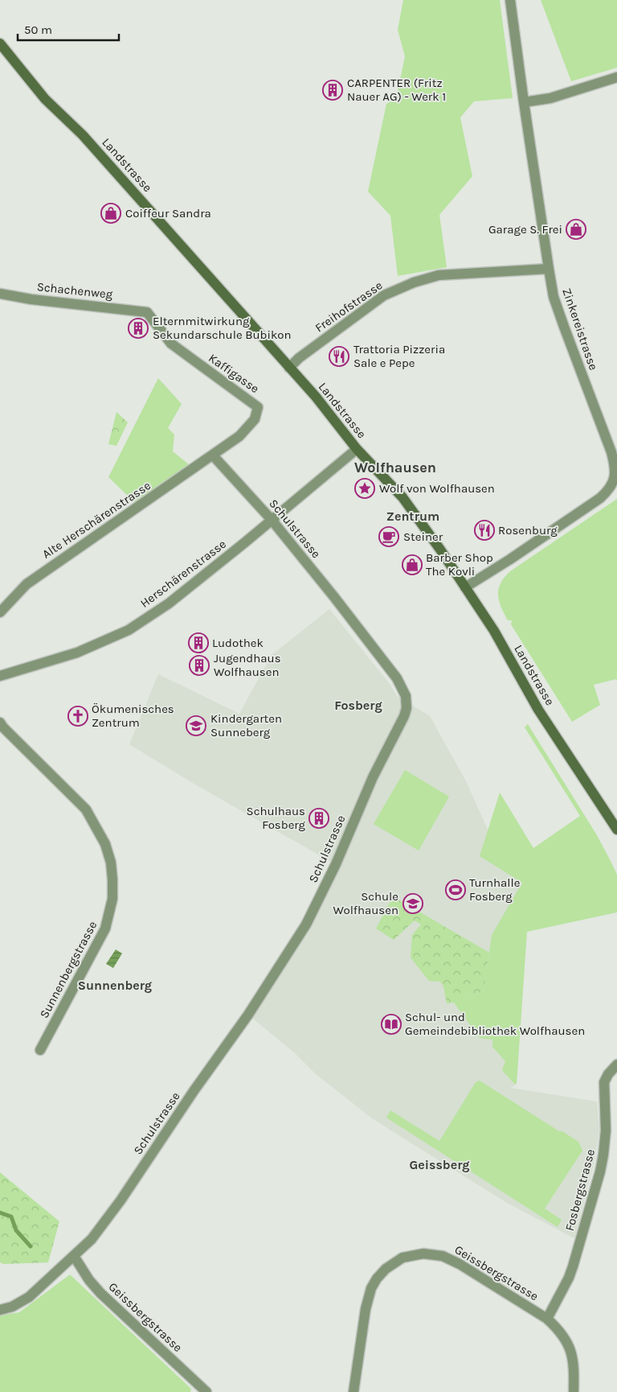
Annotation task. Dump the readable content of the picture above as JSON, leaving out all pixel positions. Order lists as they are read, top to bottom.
{
  "streets": {
    "main road": ["Landstrasse"],
    "street": [
      "Schachenweg",
      "Freihofstrasse",
      "Zinkereistrasse",
      "Kaffigasse",
      "Alte Herschärenstrasse",
      "Schulstrasse",
      "Herschärenstrasse",
      "Sunnenbergstrasse",
      "Fosbergstrasse",
      "Geissbergstrasse"
    ]
  },
  "crossings": [
    ["Landstrasse", "Freihofstrasse"],
    ["Landstrasse", "Zinkereistrasse"],
    ["Landstrasse", "Herschärenstrasse"],
    ["Schachenweg", "Kaffigasse"],
    ["Freihofstrasse", "Zinkereistrasse"],
    ["Kaffigasse", "Alte Herschärenstrasse"],
    ["Kaffigasse", "Schulstrasse"],
    ["Alte Herschärenstrasse", "Schulstrasse"],
    ["Schulstrasse", "Herschärenstrasse"],
    ["Schulstrasse", "Geissbergstrasse"],
    ["Fosbergstrasse", "Geissbergstrasse"]
  ],
  "districts": [
    "Wolfhausen",
    "Zentrum",
    "Fosberg",
    "Sunnenberg",
    "Geissberg"
  ],
  "places": {
    "building": [
      "CARPENTER (Fritz Nauer AG) - Werk 1",
      "Elternmitwirkung Sekundarschule Bubikon",
      "Ludothek",
      "Jugendhaus Wolfhausen",
      "Schulhaus Fosberg"
    ],
    "shop": ["Coiffeur Sandra", "Garage S. Frei", "Barber Shop The Kovli"],
    "restaurant": ["Trattoria Pizzeria Sale e Pepe", "Rosenburg"],
    "place": ["Wolf von Wolfhausen"],
    "cafe": ["Steiner"],
    "church": ["Ökumenisches Zentrum"],
    "school or university": ["Kindergarten Sunneberg", "Schule Wolfhausen"],
    "sports": ["Turnhalle Fosberg"],
    "library": ["Schul- und Gemeindebibliothek Wolfhausen"]
  },
  "scale_bar": "50 m"
}
